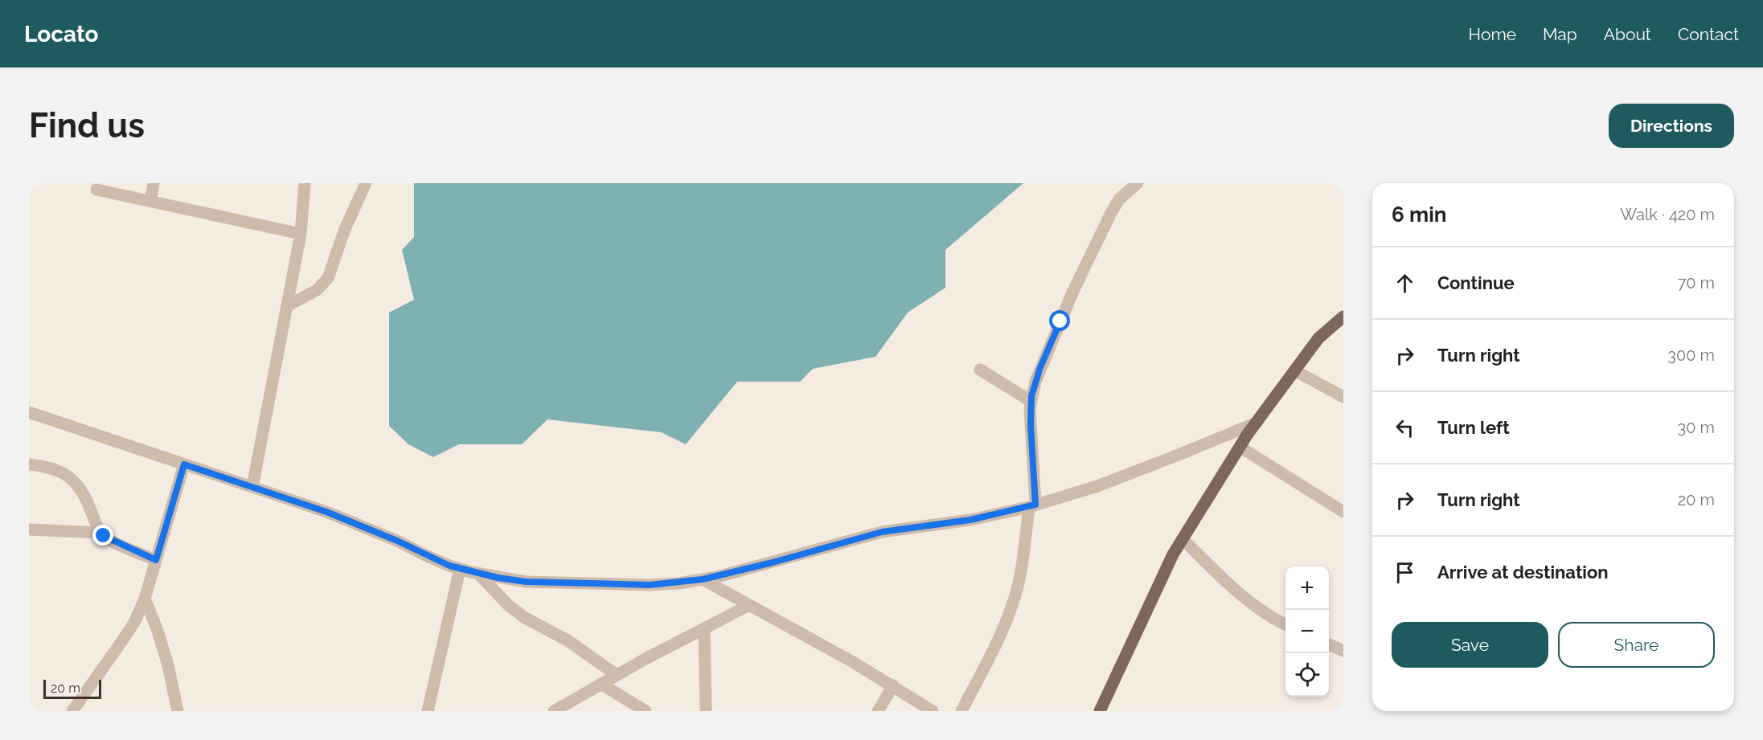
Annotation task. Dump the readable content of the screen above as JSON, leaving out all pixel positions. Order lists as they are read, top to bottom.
{
  "scale_bar": "20 m",
  "page": {
    "header": "Locato",
    "nav": [
      "Home",
      "Map",
      "About",
      "Contact"
    ],
    "buttons": [
      "Directions",
      ["Save", "Share"]
    ],
    "title": "Find us",
    "heading": ["6 min", "Walk · 420 m"],
    "list": [
      ["Continue", "70 m"],
      ["Turn right", "300 m"],
      ["Turn left", "30 m"],
      ["Turn right", "20 m"],
      "Arrive at destination"
    ],
    "map_buttons": ["+", "−"],
    "scale": "20 m"
  }
}
